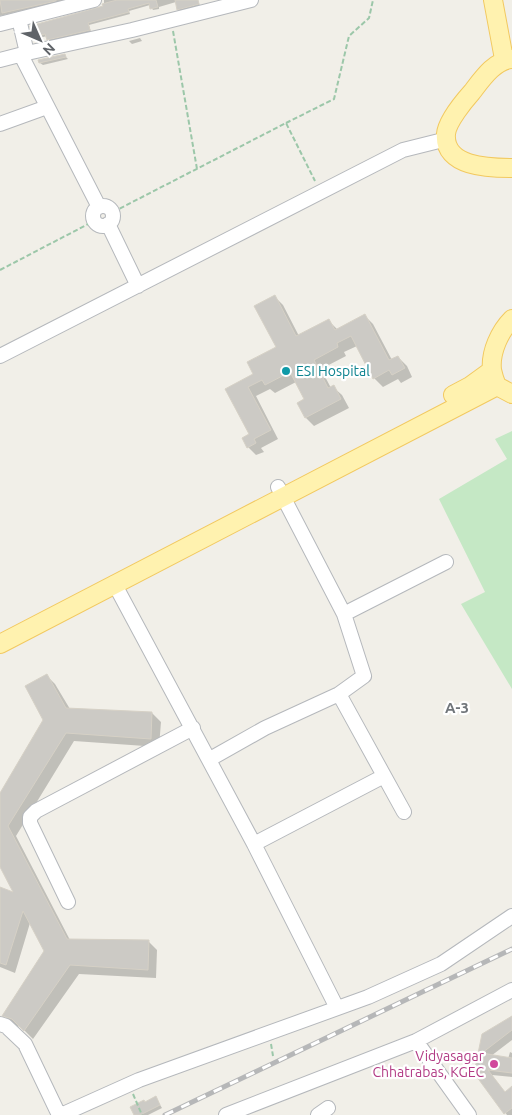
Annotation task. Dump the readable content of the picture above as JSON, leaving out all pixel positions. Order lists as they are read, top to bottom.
{
  "districts": ["A-3"],
  "places": ["ESI Hospital", "Vidyasagar Chhatrabas, KGEC"],
  "north": "bottom right"
}
